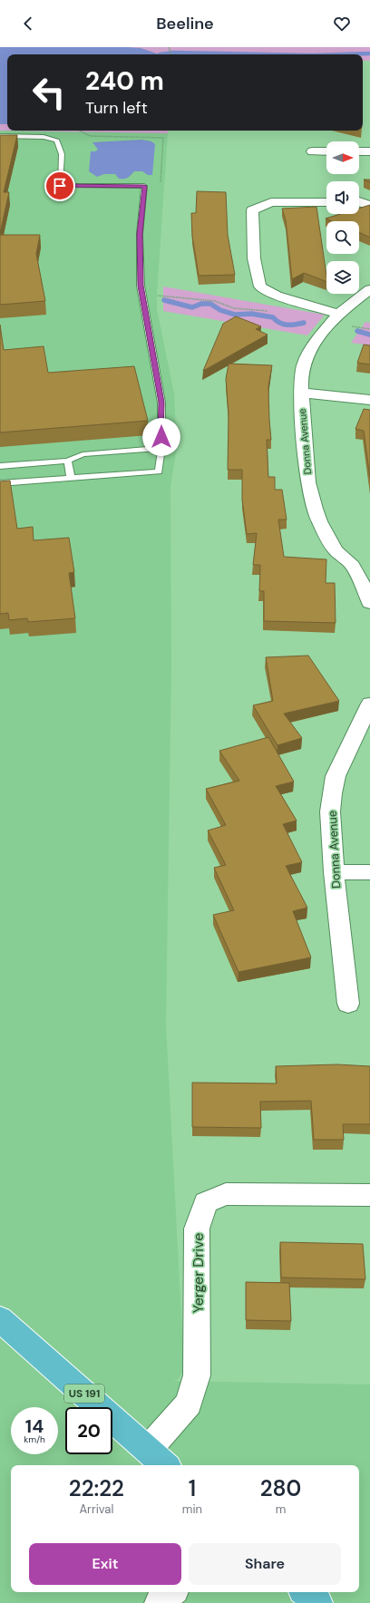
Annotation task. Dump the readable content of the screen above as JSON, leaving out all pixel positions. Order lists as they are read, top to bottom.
{
  "streets": {
    "highway": ["US 191"],
    "street": ["Donna Avenue", "Yerger Drive"]
  },
  "crossings": [
    ["Yerger Drive", "US 191"]
  ],
  "north": "right",
  "page": {
    "header": "Beeline",
    "turn": ["240 m", "Turn left"],
    "speed": "14 km/h",
    "limit": "20",
    "eta": [
      "22:22",
      "Arrival",
      "1",
      "min",
      "280",
      "m"
    ],
    "buttons": ["Exit", "Share"]
  }
}
